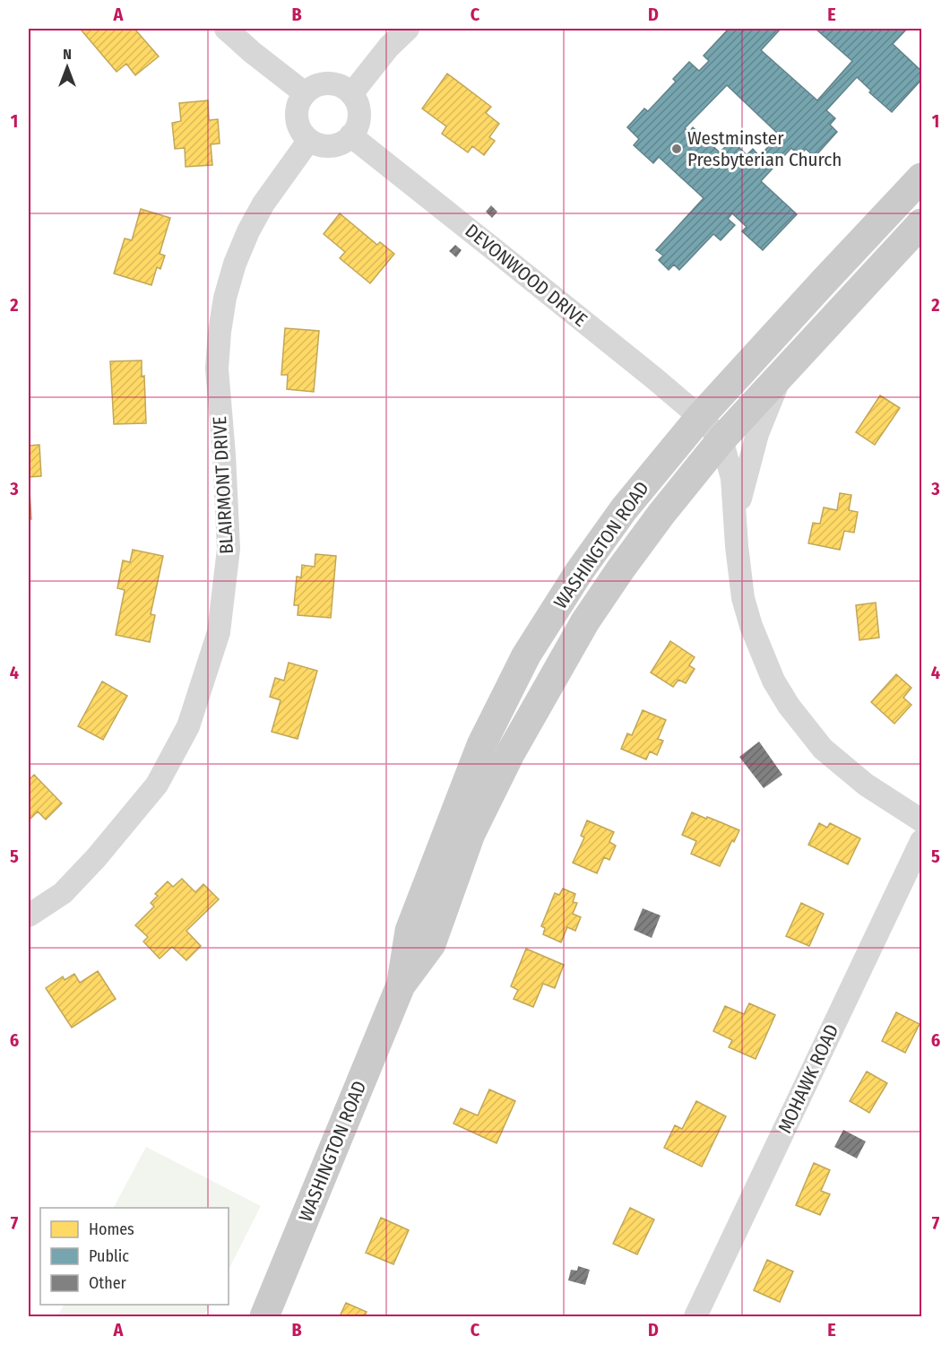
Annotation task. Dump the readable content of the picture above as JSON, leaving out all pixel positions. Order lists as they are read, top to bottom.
{
  "streets": {
    "main road": ["WASHINGTON ROAD"],
    "street": ["DEVONWOOD DRIVE", "BLAIRMONT DRIVE", "MOHAWK ROAD"]
  },
  "crossings": [
    ["DEVONWOOD DRIVE", "BLAIRMONT DRIVE"],
    ["DEVONWOOD DRIVE", "WASHINGTON ROAD"]
  ],
  "places": ["Westminster Presbyterian Church"],
  "legend": ["Homes", "Public", "Other"],
  "north": "top",
  "grid": {
    "columns": [
      "A",
      "B",
      "C",
      "D",
      "E"
    ],
    "rows": [
      "1",
      "2",
      "3",
      "4",
      "5",
      "6",
      "7"
    ]
  }
}
